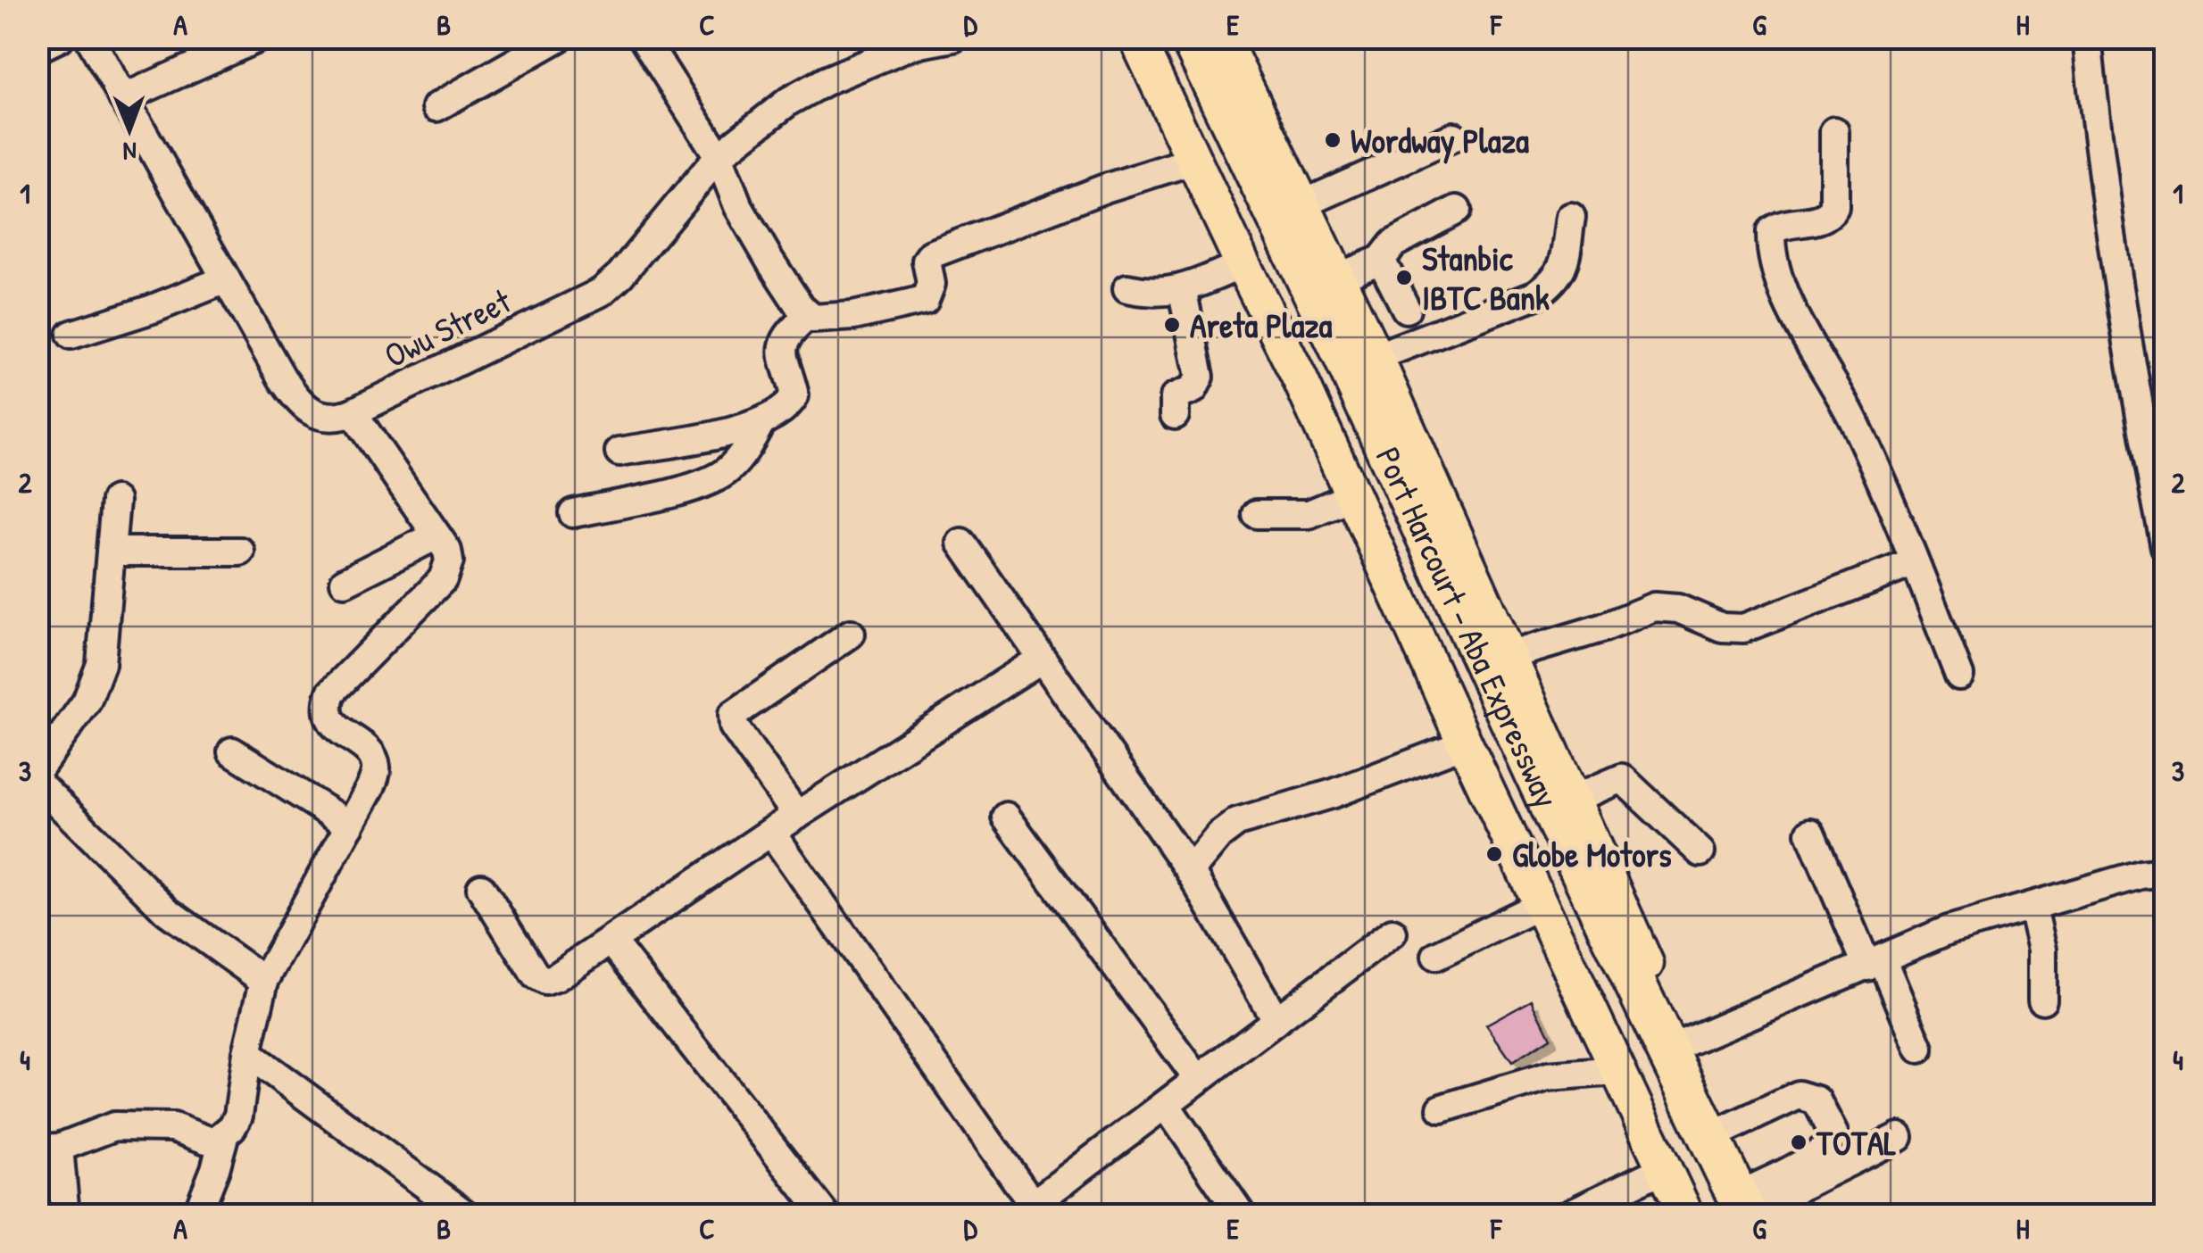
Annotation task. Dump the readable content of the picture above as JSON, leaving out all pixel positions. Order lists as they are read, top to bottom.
{
  "streets": {
    "highway": ["Port Harcourt - Aba Expressway"],
    "street": ["Owu Street"]
  },
  "places": [
    "Wordway Plaza",
    "Stanbic IBTC Bank",
    "Areta Plaza",
    "Globe Motors",
    "TOTAL"
  ],
  "north": "bottom",
  "grid": {
    "columns": [
      "A",
      "B",
      "C",
      "D",
      "E",
      "F",
      "G",
      "H"
    ],
    "rows": [
      "1",
      "2",
      "3",
      "4"
    ]
  }
}
